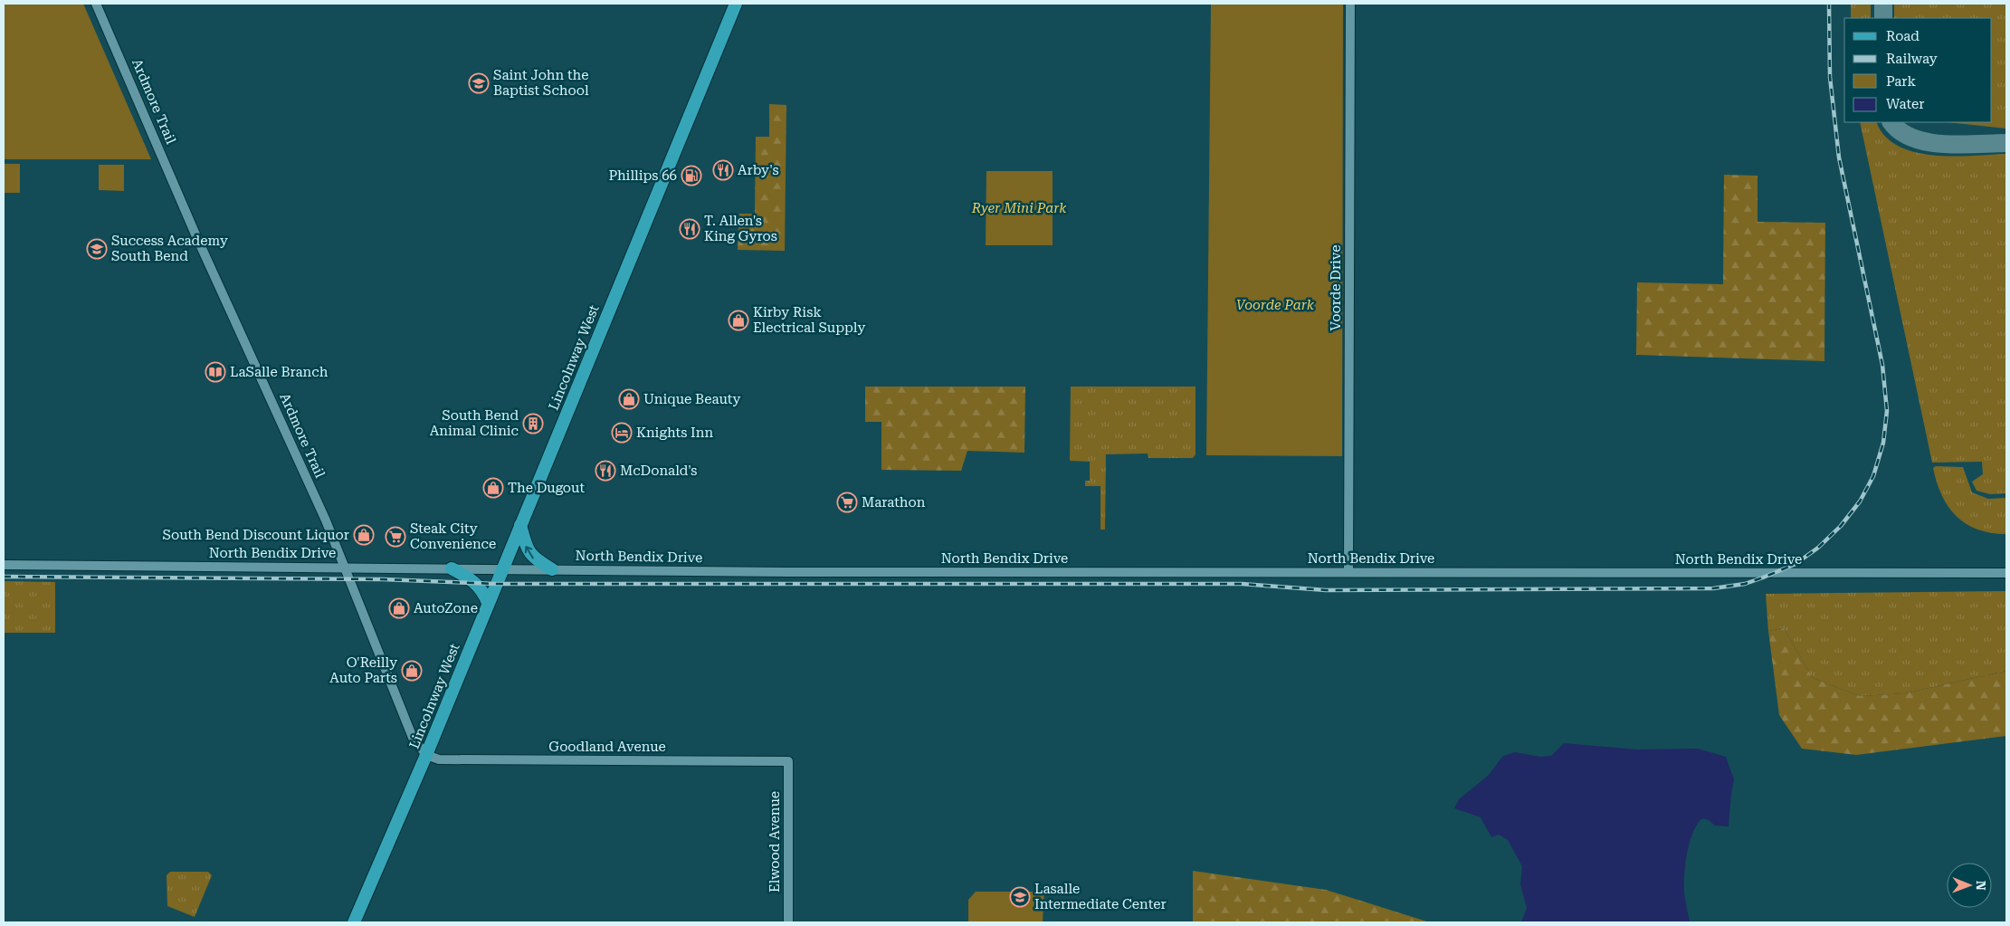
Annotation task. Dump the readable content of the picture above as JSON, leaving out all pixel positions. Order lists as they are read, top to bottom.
{
  "streets": {
    "main road": ["Lincolnway West"],
    "street": [
      "Ardmore Trail",
      "Voorde Drive",
      "North Bendix Drive",
      "Goodland Avenue",
      "Elwood Avenue"
    ]
  },
  "crossings": [
    ["Ardmore Trail", "Lincolnway West"],
    ["Ardmore Trail", "North Bendix Drive"],
    ["Ardmore Trail", "Goodland Avenue"],
    ["Voorde Drive", "North Bendix Drive"],
    ["Lincolnway West", "North Bendix Drive"],
    ["Lincolnway West", "Goodland Avenue"],
    ["Goodland Avenue", "Elwood Avenue"]
  ],
  "parks": ["Ryer Mini Park", "Voorde Park"],
  "places": {
    "school or university": ["Saint John the Baptist School", "Success Academy South Bend", "Lasalle Intermediate Center"],
    "restaurant": ["Arby's", "T. Allen's King Gyros", "McDonald's"],
    "fuel station": ["Phillips 66"],
    "shop": [
      "Kirby Risk Electrical Supply",
      "Unique Beauty",
      "The Dugout",
      "South Bend Discount Liquor",
      "AutoZone",
      "O'Reilly Auto Parts"
    ],
    "library": ["LaSalle Branch"],
    "building": ["South Bend Animal Clinic"],
    "hotel": ["Knights Inn"],
    "supermarket": ["Marathon", "Steak City Convenience"]
  },
  "legend": [
    "Road",
    "Railway",
    "Park",
    "Water"
  ],
  "north": "right"
}
